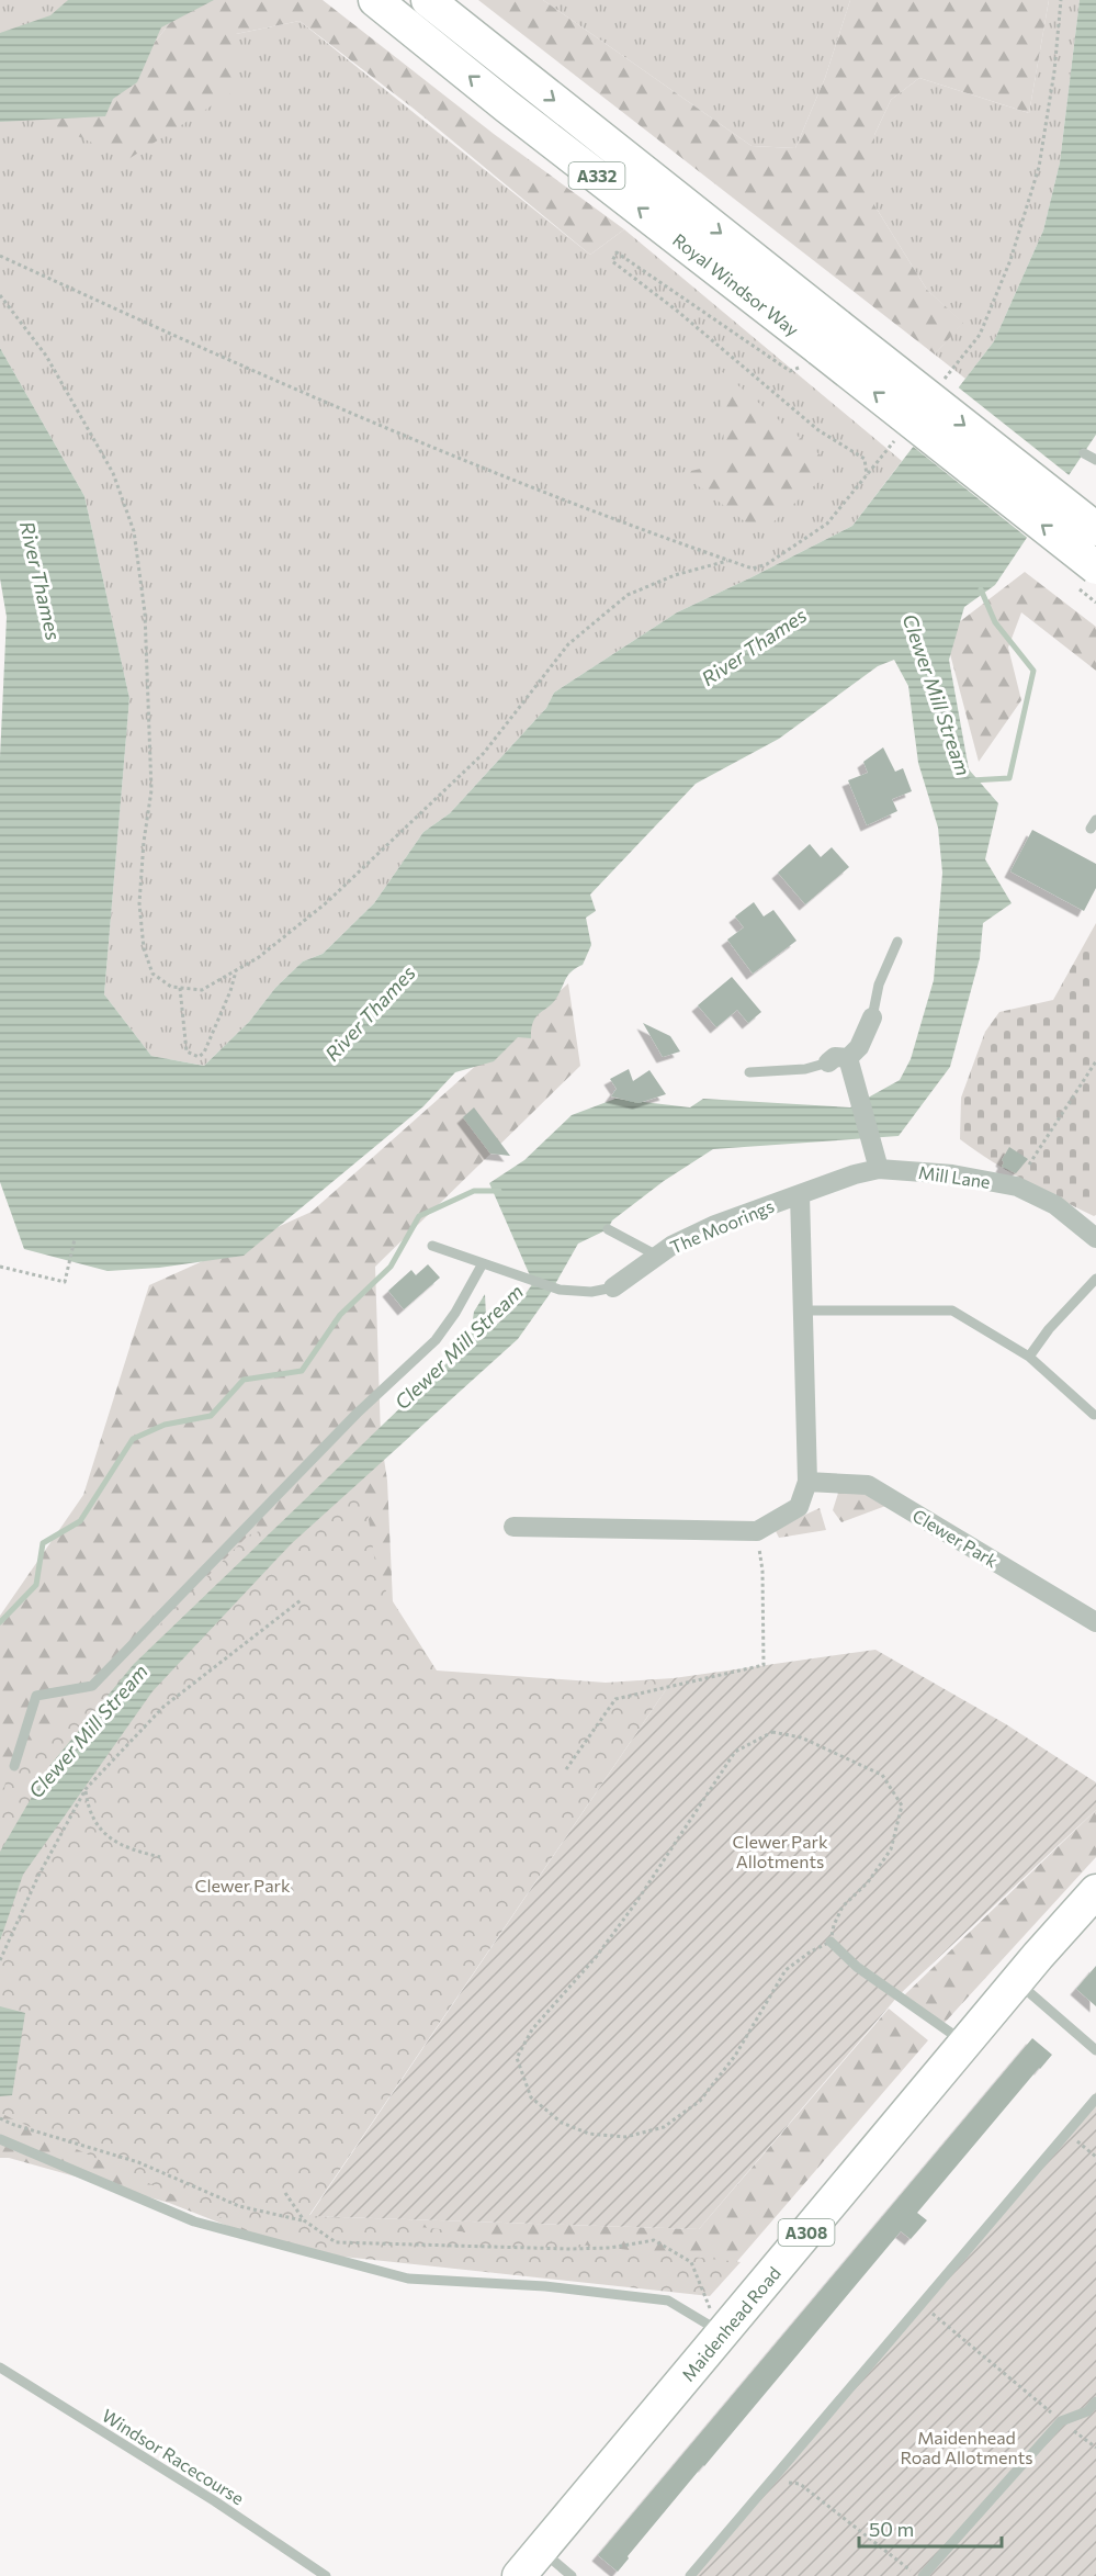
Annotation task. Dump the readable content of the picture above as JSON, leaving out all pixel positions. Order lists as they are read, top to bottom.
{
  "streets": {
    "main road": [
      "A332",
      "Royal Windsor Way",
      "A308",
      "Maidenhead Road"
    ],
    "street": ["Mill Lane", "The Moorings", "Clewer Park"],
    "lane": ["Windsor Racecourse"]
  },
  "crossings": [
    ["Mill Lane", "The Moorings"]
  ],
  "water": ["River Thames", "Clewer Mill Stream"],
  "parks": ["Clewer Park Allotments", "Clewer Park", "Maidenhead Road Allotments"],
  "scale_bar": "50 m"
}
